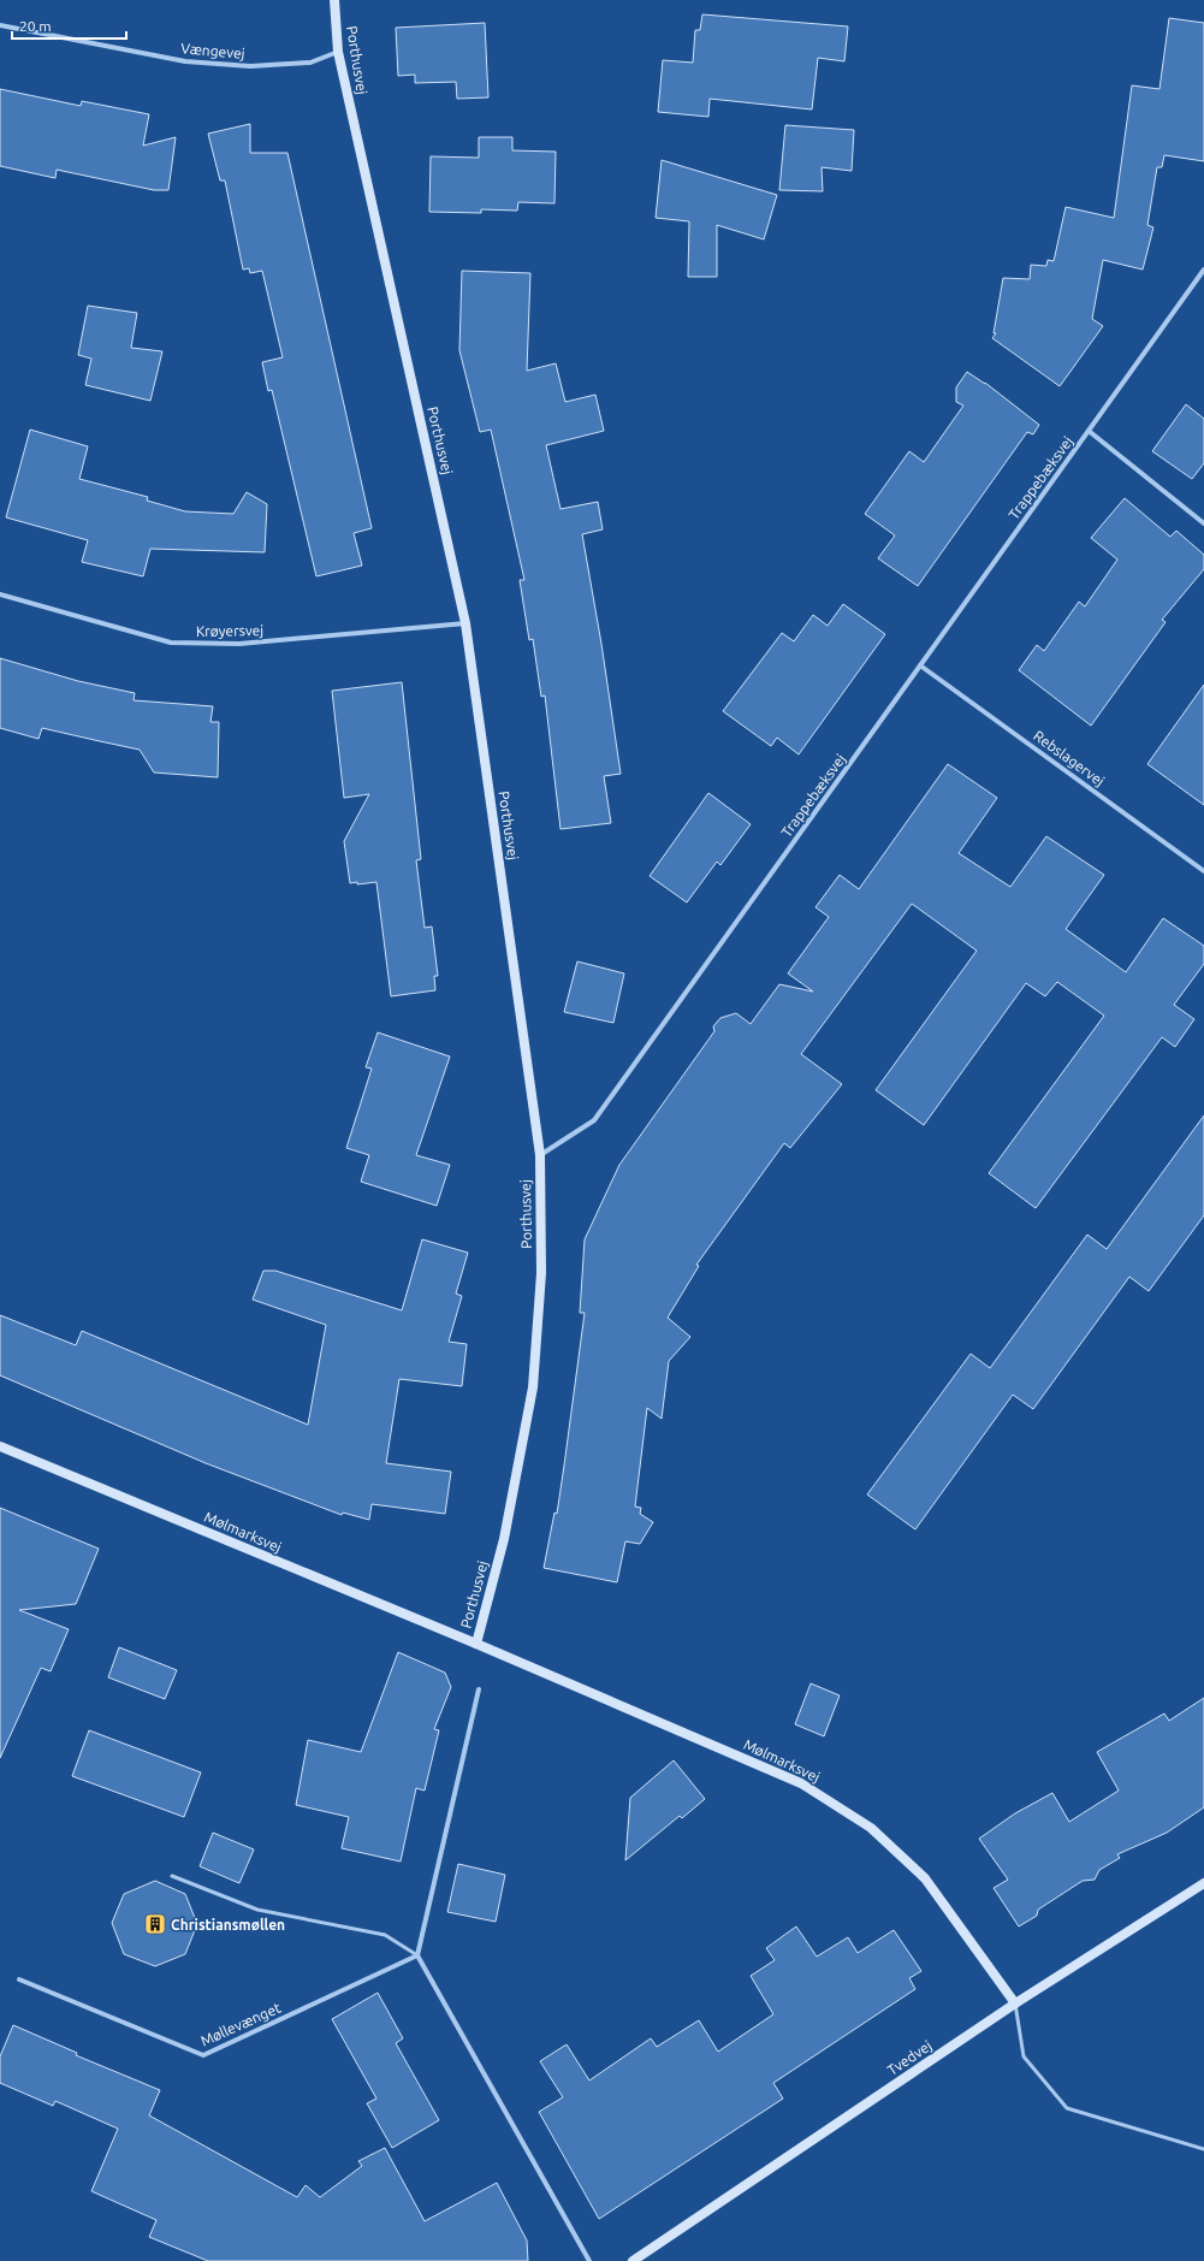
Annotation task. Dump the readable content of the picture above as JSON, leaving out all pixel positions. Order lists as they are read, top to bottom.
{
  "streets": {
    "street": [
      "Vængevej",
      "Porthusvej",
      "Trappebæksvej",
      "Krøyersvej",
      "Rebslagervej",
      "Mølmarksvej",
      "Møllevænget",
      "Tvedvej"
    ]
  },
  "crossings": [
    ["Vængevej", "Porthusvej"],
    ["Porthusvej", "Trappebæksvej"],
    ["Porthusvej", "Krøyersvej"],
    ["Porthusvej", "Mølmarksvej"],
    ["Trappebæksvej", "Rebslagervej"],
    ["Mølmarksvej", "Tvedvej"]
  ],
  "places": {
    "building": ["Christiansmøllen"]
  },
  "scale_bar": "20 m"
}
